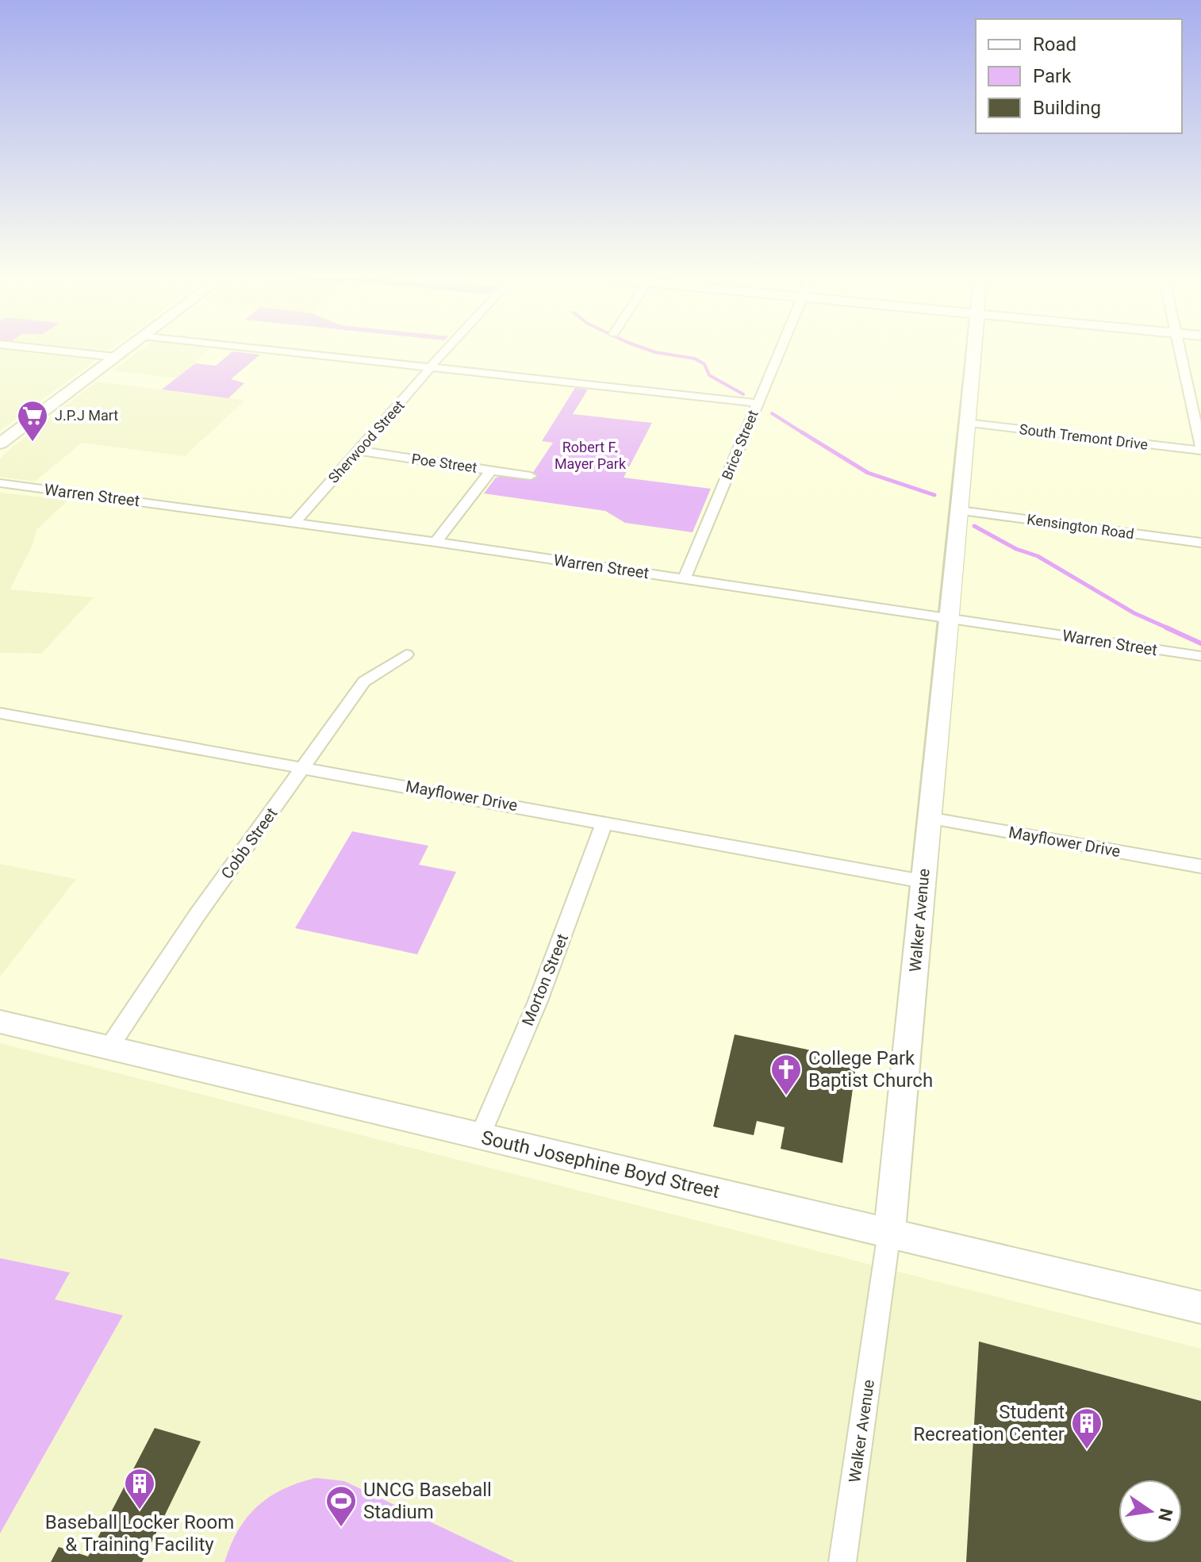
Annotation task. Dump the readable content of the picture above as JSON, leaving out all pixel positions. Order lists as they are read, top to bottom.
{
  "streets": {
    "street": [
      "South Tremont Drive",
      "Sherwood Street",
      "Brice Street",
      "Poe Street",
      "Warren Street",
      "Kensington Road",
      "Mayflower Drive",
      "Cobb Street",
      "Walker Avenue",
      "Morton Street",
      "South Josephine Boyd Street"
    ]
  },
  "crossings": [
    ["South Tremont Drive", "Walker Avenue"],
    ["Sherwood Street", "Poe Street"],
    ["Sherwood Street", "Warren Street"],
    ["Brice Street", "Warren Street"],
    ["Warren Street", "Walker Avenue"],
    ["Kensington Road", "Walker Avenue"],
    ["Mayflower Drive", "Cobb Street"],
    ["Mayflower Drive", "Walker Avenue"],
    ["Mayflower Drive", "Morton Street"],
    ["Cobb Street", "South Josephine Boyd Street"],
    ["Walker Avenue", "South Josephine Boyd Street"],
    ["Morton Street", "South Josephine Boyd Street"]
  ],
  "parks": ["Robert F. Mayer Park"],
  "places": {
    "supermarket": ["J.P.J Mart"],
    "church": ["College Park Baptist Church"],
    "building": ["Student Recreation Center", "Baseball Locker Room & Training Facility"],
    "sports": ["UNCG Baseball Stadium"]
  },
  "legend": ["Road", "Park", "Building"],
  "north": "right"
}
